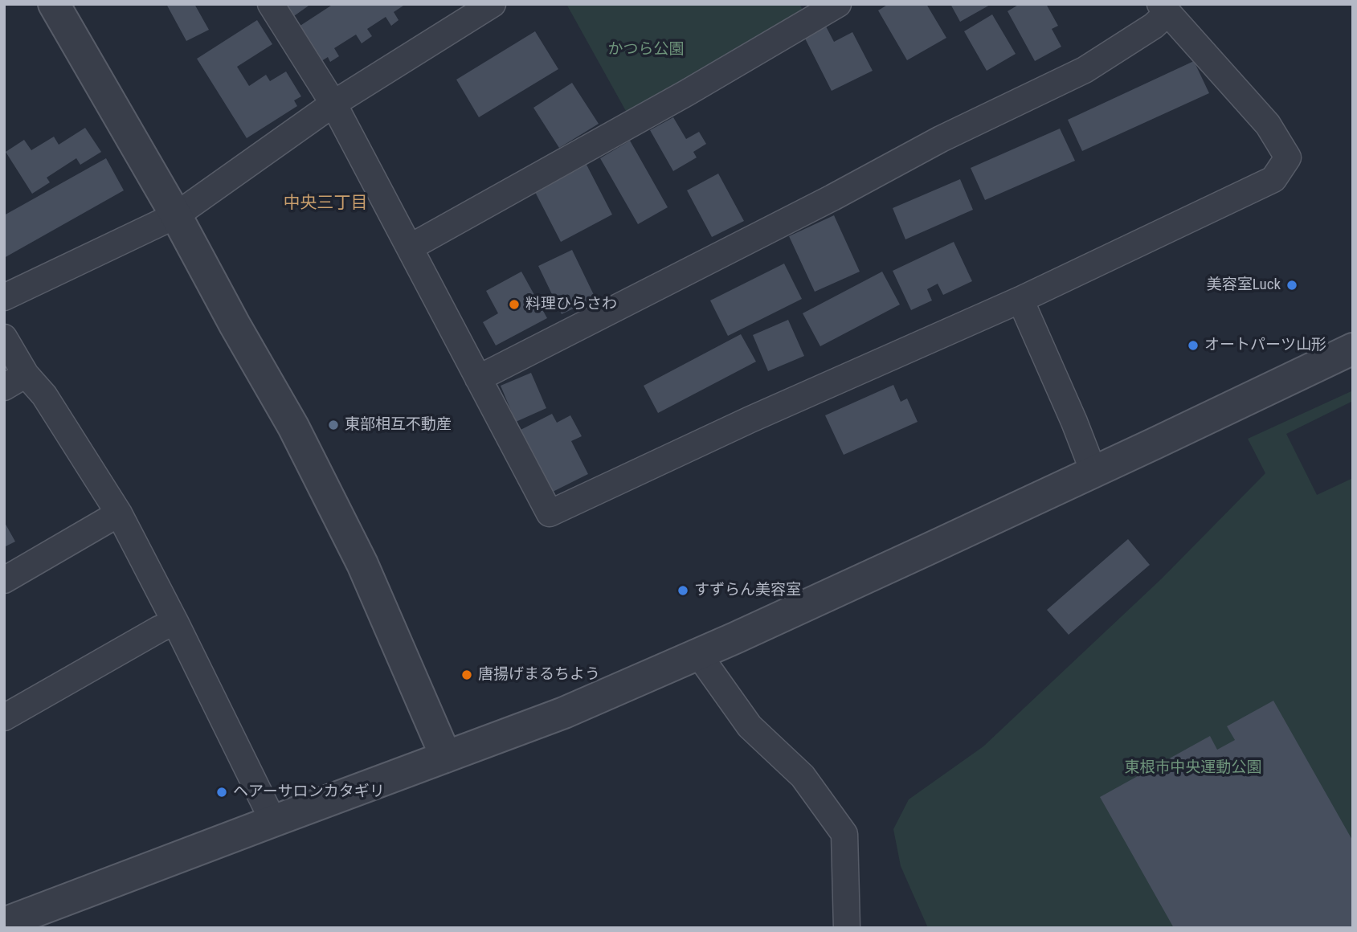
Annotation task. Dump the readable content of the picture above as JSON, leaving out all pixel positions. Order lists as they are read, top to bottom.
{
  "districts": ["中央三丁目"],
  "parks": ["かつら公園", "東根市中央運動公園"],
  "places": [
    "美容室Luck",
    "料理ひらさわ",
    "オートパーツ山形",
    "東部相互不動産",
    "すずらん美容室",
    "唐揚げまるちよう",
    "ヘアーサロンカタギリ"
  ]
}
